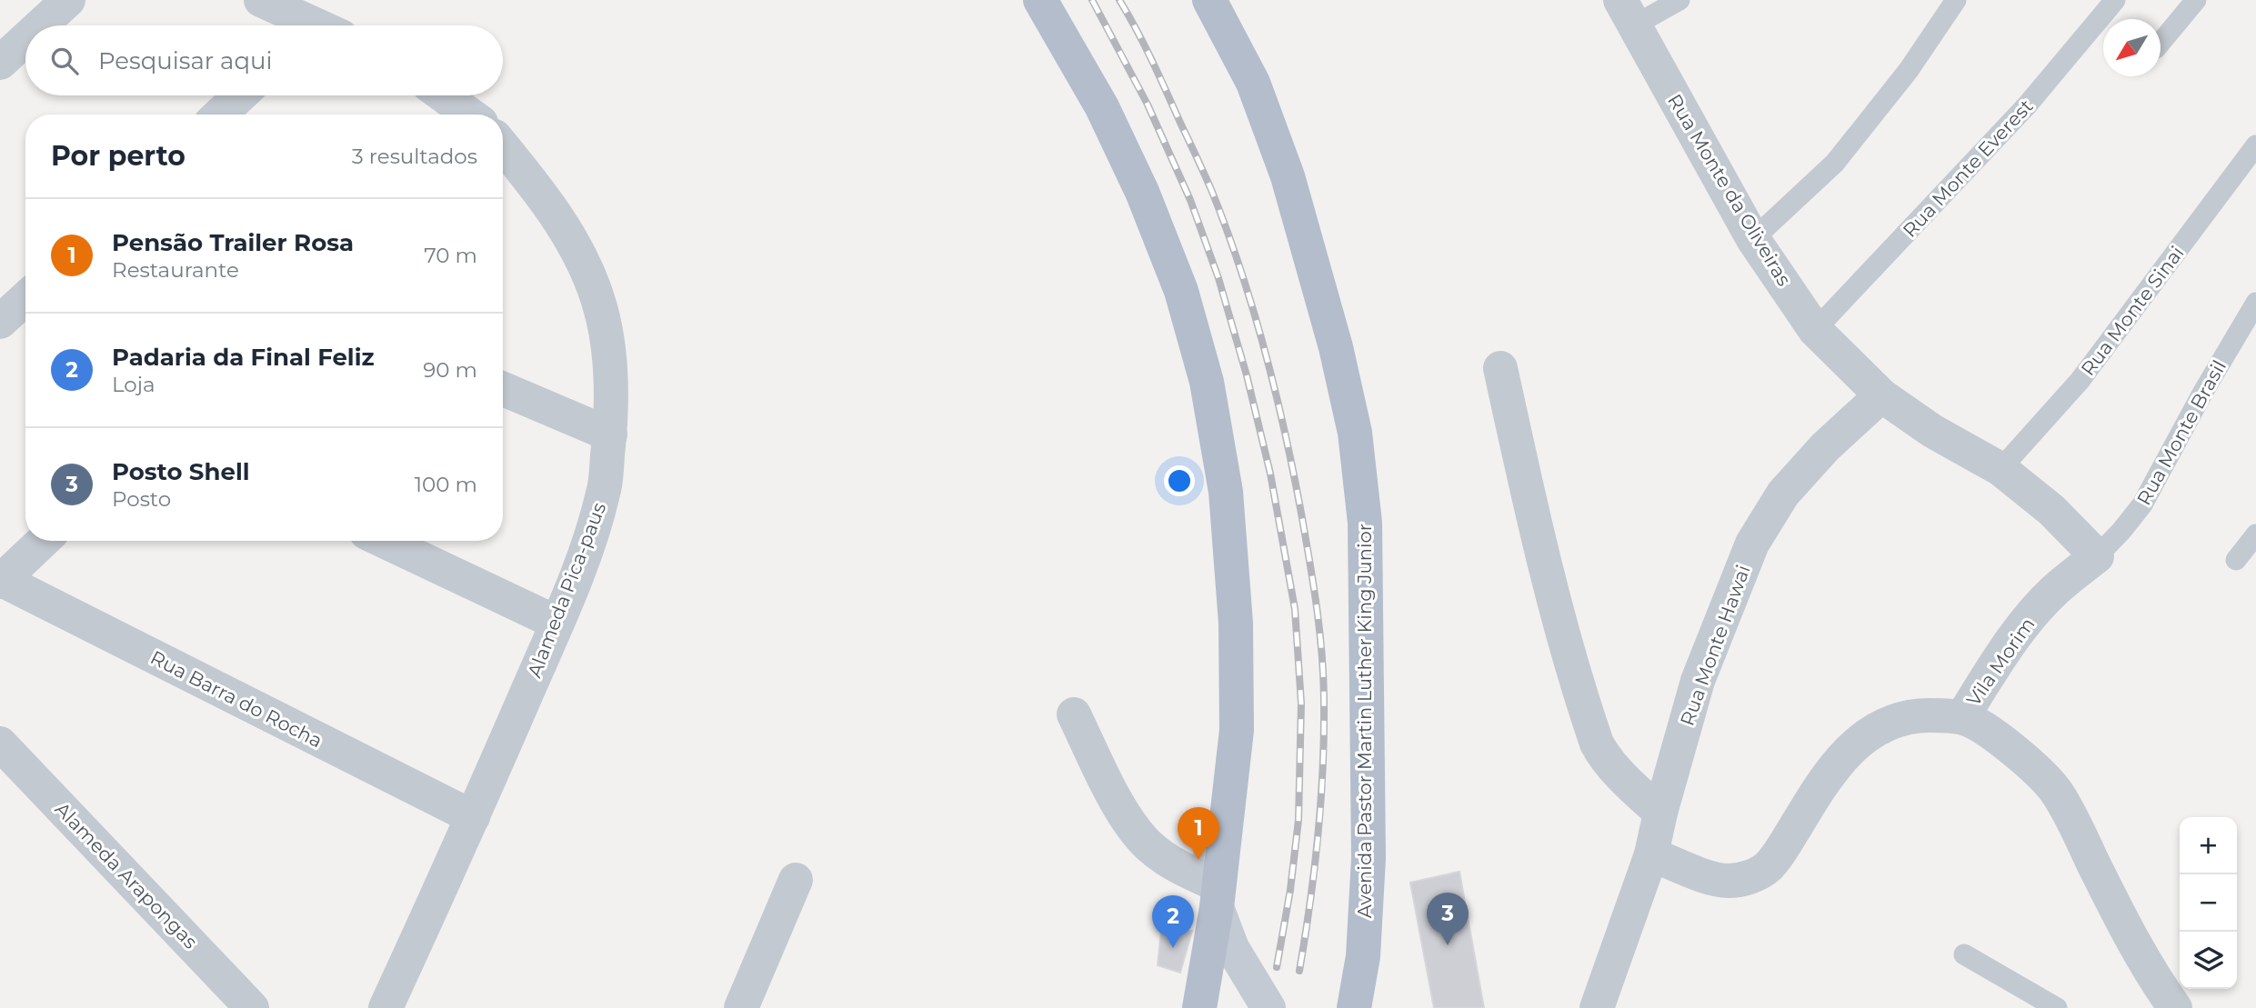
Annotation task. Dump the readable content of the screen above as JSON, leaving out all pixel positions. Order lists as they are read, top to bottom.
{
  "streets": {
    "main road": ["Avenida Pastor Martin Luther King Junior"],
    "street": [
      "Rua Monte da Oliveiras",
      "Alameda Pica-paus",
      "Rua Monte Hawai",
      "Vila Morim",
      "Rua Barra do Rocha",
      "Alameda Arapongas"
    ],
    "lane": ["Rua Monte Everest", "Rua Monte Sinai", "Rua Monte Brasil"]
  },
  "crossings": [
    ["Rua Monte Everest", "Rua Monte da Oliveiras"],
    ["Rua Monte da Oliveiras", "Rua Monte Sinai"],
    ["Rua Monte da Oliveiras", "Rua Monte Brasil"],
    ["Rua Monte da Oliveiras", "Rua Monte Hawai"],
    ["Rua Monte da Oliveiras", "Vila Morim"],
    ["Rua Monte Brasil", "Vila Morim"],
    ["Alameda Pica-paus", "Rua Barra do Rocha"]
  ],
  "north": "bottom left",
  "page": {
    "search": "Pesquisar aqui",
    "heading": ["Por perto", "3 resultados"],
    "list": [
      {
        "mark": "1",
        "name": "Pensão Trailer Rosa",
        "note": "Restaurante",
        "value": "70 m"
      },
      {
        "mark": "2",
        "name": "Padaria da Final Feliz",
        "note": "Loja",
        "value": "90 m"
      },
      {
        "mark": "3",
        "name": "Posto Shell",
        "note": "Posto",
        "value": "100 m"
      }
    ],
    "pins": ["1", "3", "2"],
    "map_buttons": ["+", "−"]
  }
}
